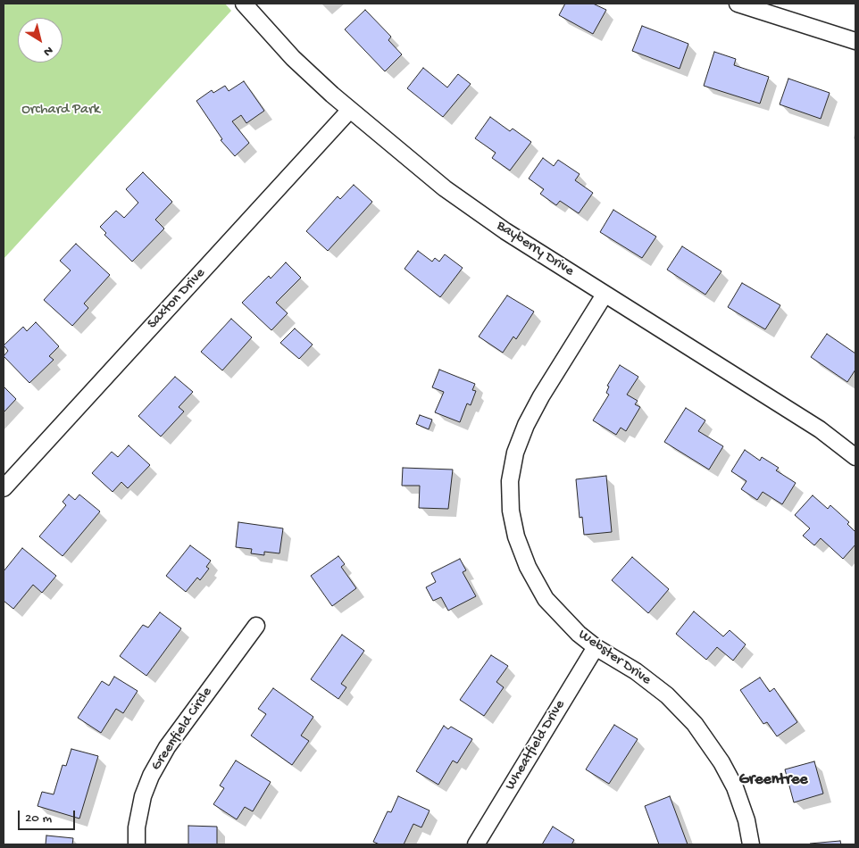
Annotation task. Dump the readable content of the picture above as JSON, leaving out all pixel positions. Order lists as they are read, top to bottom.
{
  "streets": {
    "street": [
      "Bayberry Drive",
      "Saxton Drive",
      "Webster Drive",
      "Greenfield Circle",
      "Wheatfield Drive"
    ]
  },
  "crossings": [
    ["Bayberry Drive", "Saxton Drive"],
    ["Bayberry Drive", "Webster Drive"],
    ["Webster Drive", "Wheatfield Drive"]
  ],
  "districts": ["Greentree"],
  "parks": ["Orchard Park"],
  "scale_bar": "20 m",
  "north": "bottom right"
}
